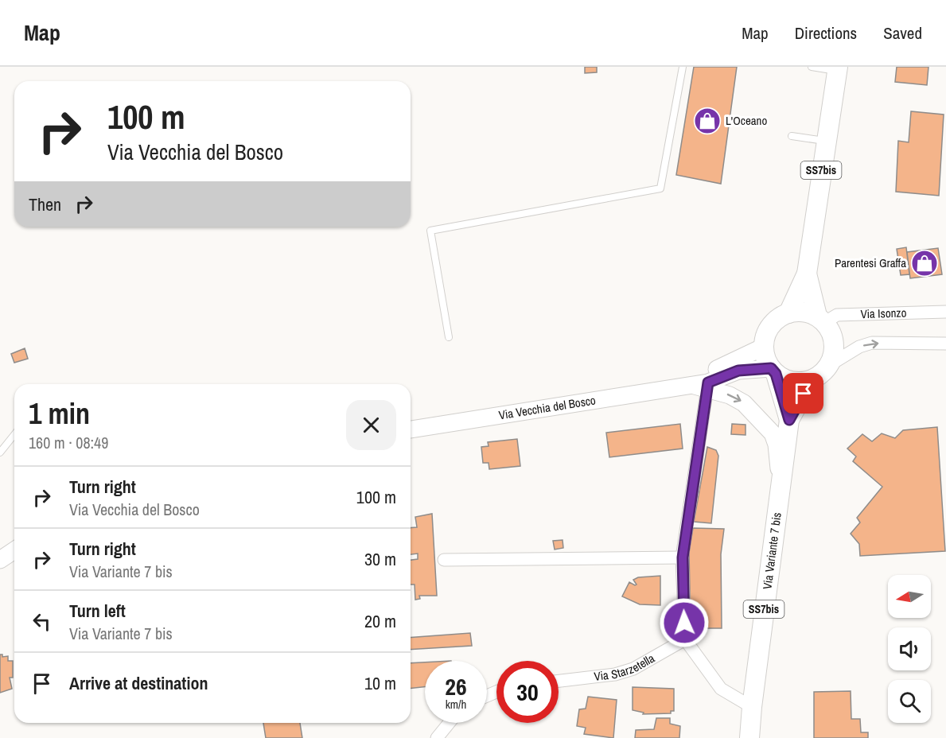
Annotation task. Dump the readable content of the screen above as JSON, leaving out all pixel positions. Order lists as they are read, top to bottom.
{
  "streets": {
    "main road": ["SS7bis", "Via Vecchia del Bosco", "Via Variante 7 bis"],
    "street": ["Via Isonzo", "Via Starzetella"]
  },
  "crossings": [
    ["SS7bis", "Via Isonzo"],
    ["SS7bis", "Via Vecchia del Bosco"],
    ["SS7bis", "Via Variante 7 bis"],
    ["Via Isonzo", "Via Vecchia del Bosco"],
    ["Via Isonzo", "Via Variante 7 bis"],
    ["Via Vecchia del Bosco", "Via Variante 7 bis"]
  ],
  "places": {
    "shop": ["L'Oceano", "Parentesi Graffa"]
  },
  "north": "left",
  "page": {
    "header": "Map",
    "nav": ["Map", "Directions", "Saved"],
    "turn": ["100 m", "Via Vecchia del Bosco"],
    "then": "Then",
    "heading": ["1 min", "160 m · 08:49"],
    "list": [
      {
        "name": "Turn right",
        "note": "Via Vecchia del Bosco",
        "value": "100 m"
      },
      {
        "name": "Turn right",
        "note": "Via Variante 7 bis",
        "value": "30 m"
      },
      {
        "name": "Turn left",
        "note": "Via Variante 7 bis",
        "value": "20 m"
      },
      {
        "name": "Arrive at destination",
        "value": "10 m"
      }
    ],
    "speed": "26 km/h",
    "limit": "30"
  }
}
